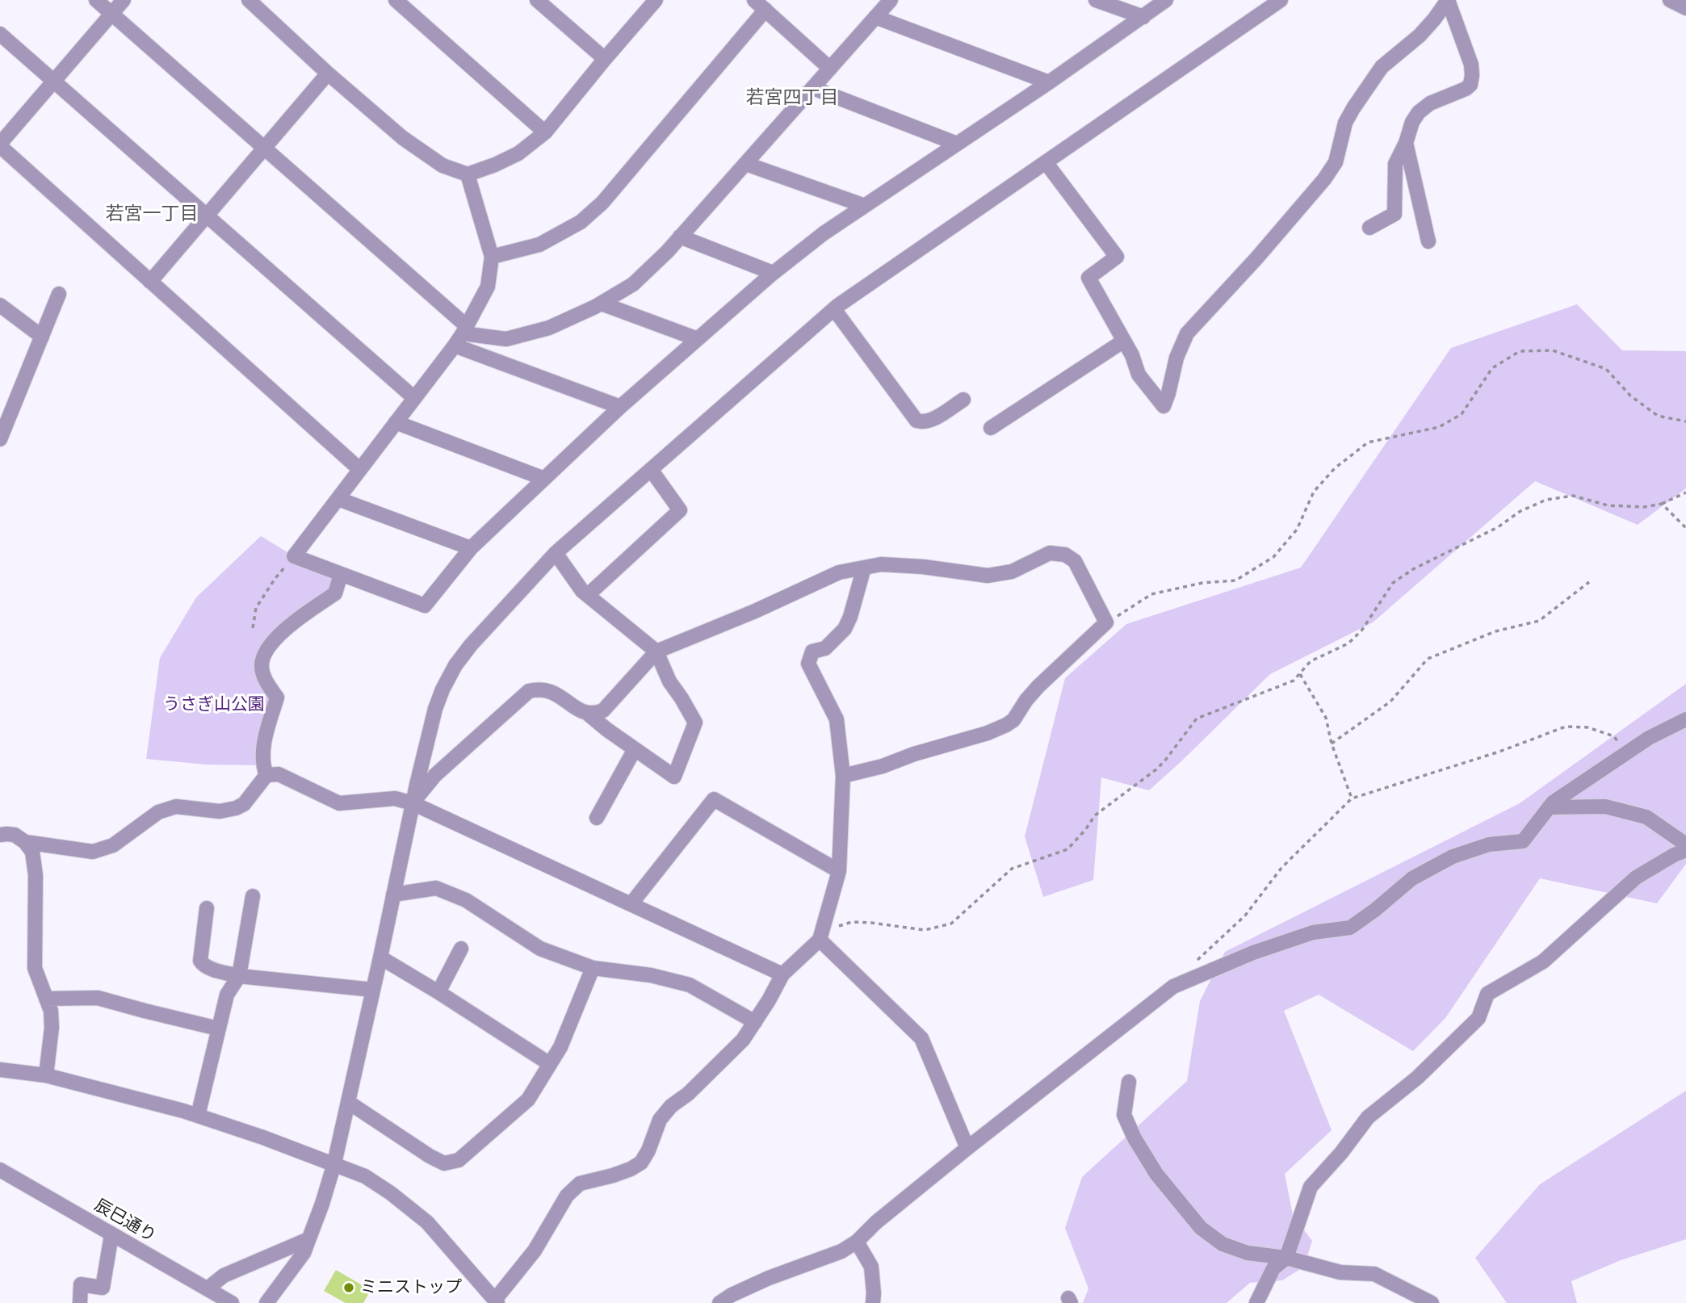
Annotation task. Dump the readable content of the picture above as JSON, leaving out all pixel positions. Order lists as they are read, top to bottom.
{
  "streets": {
    "street": ["辰巳通り"]
  },
  "districts": ["若宮四丁目", "若宮一丁目"],
  "parks": ["うさぎ山公園"],
  "places": ["ミニストップ"]
}
